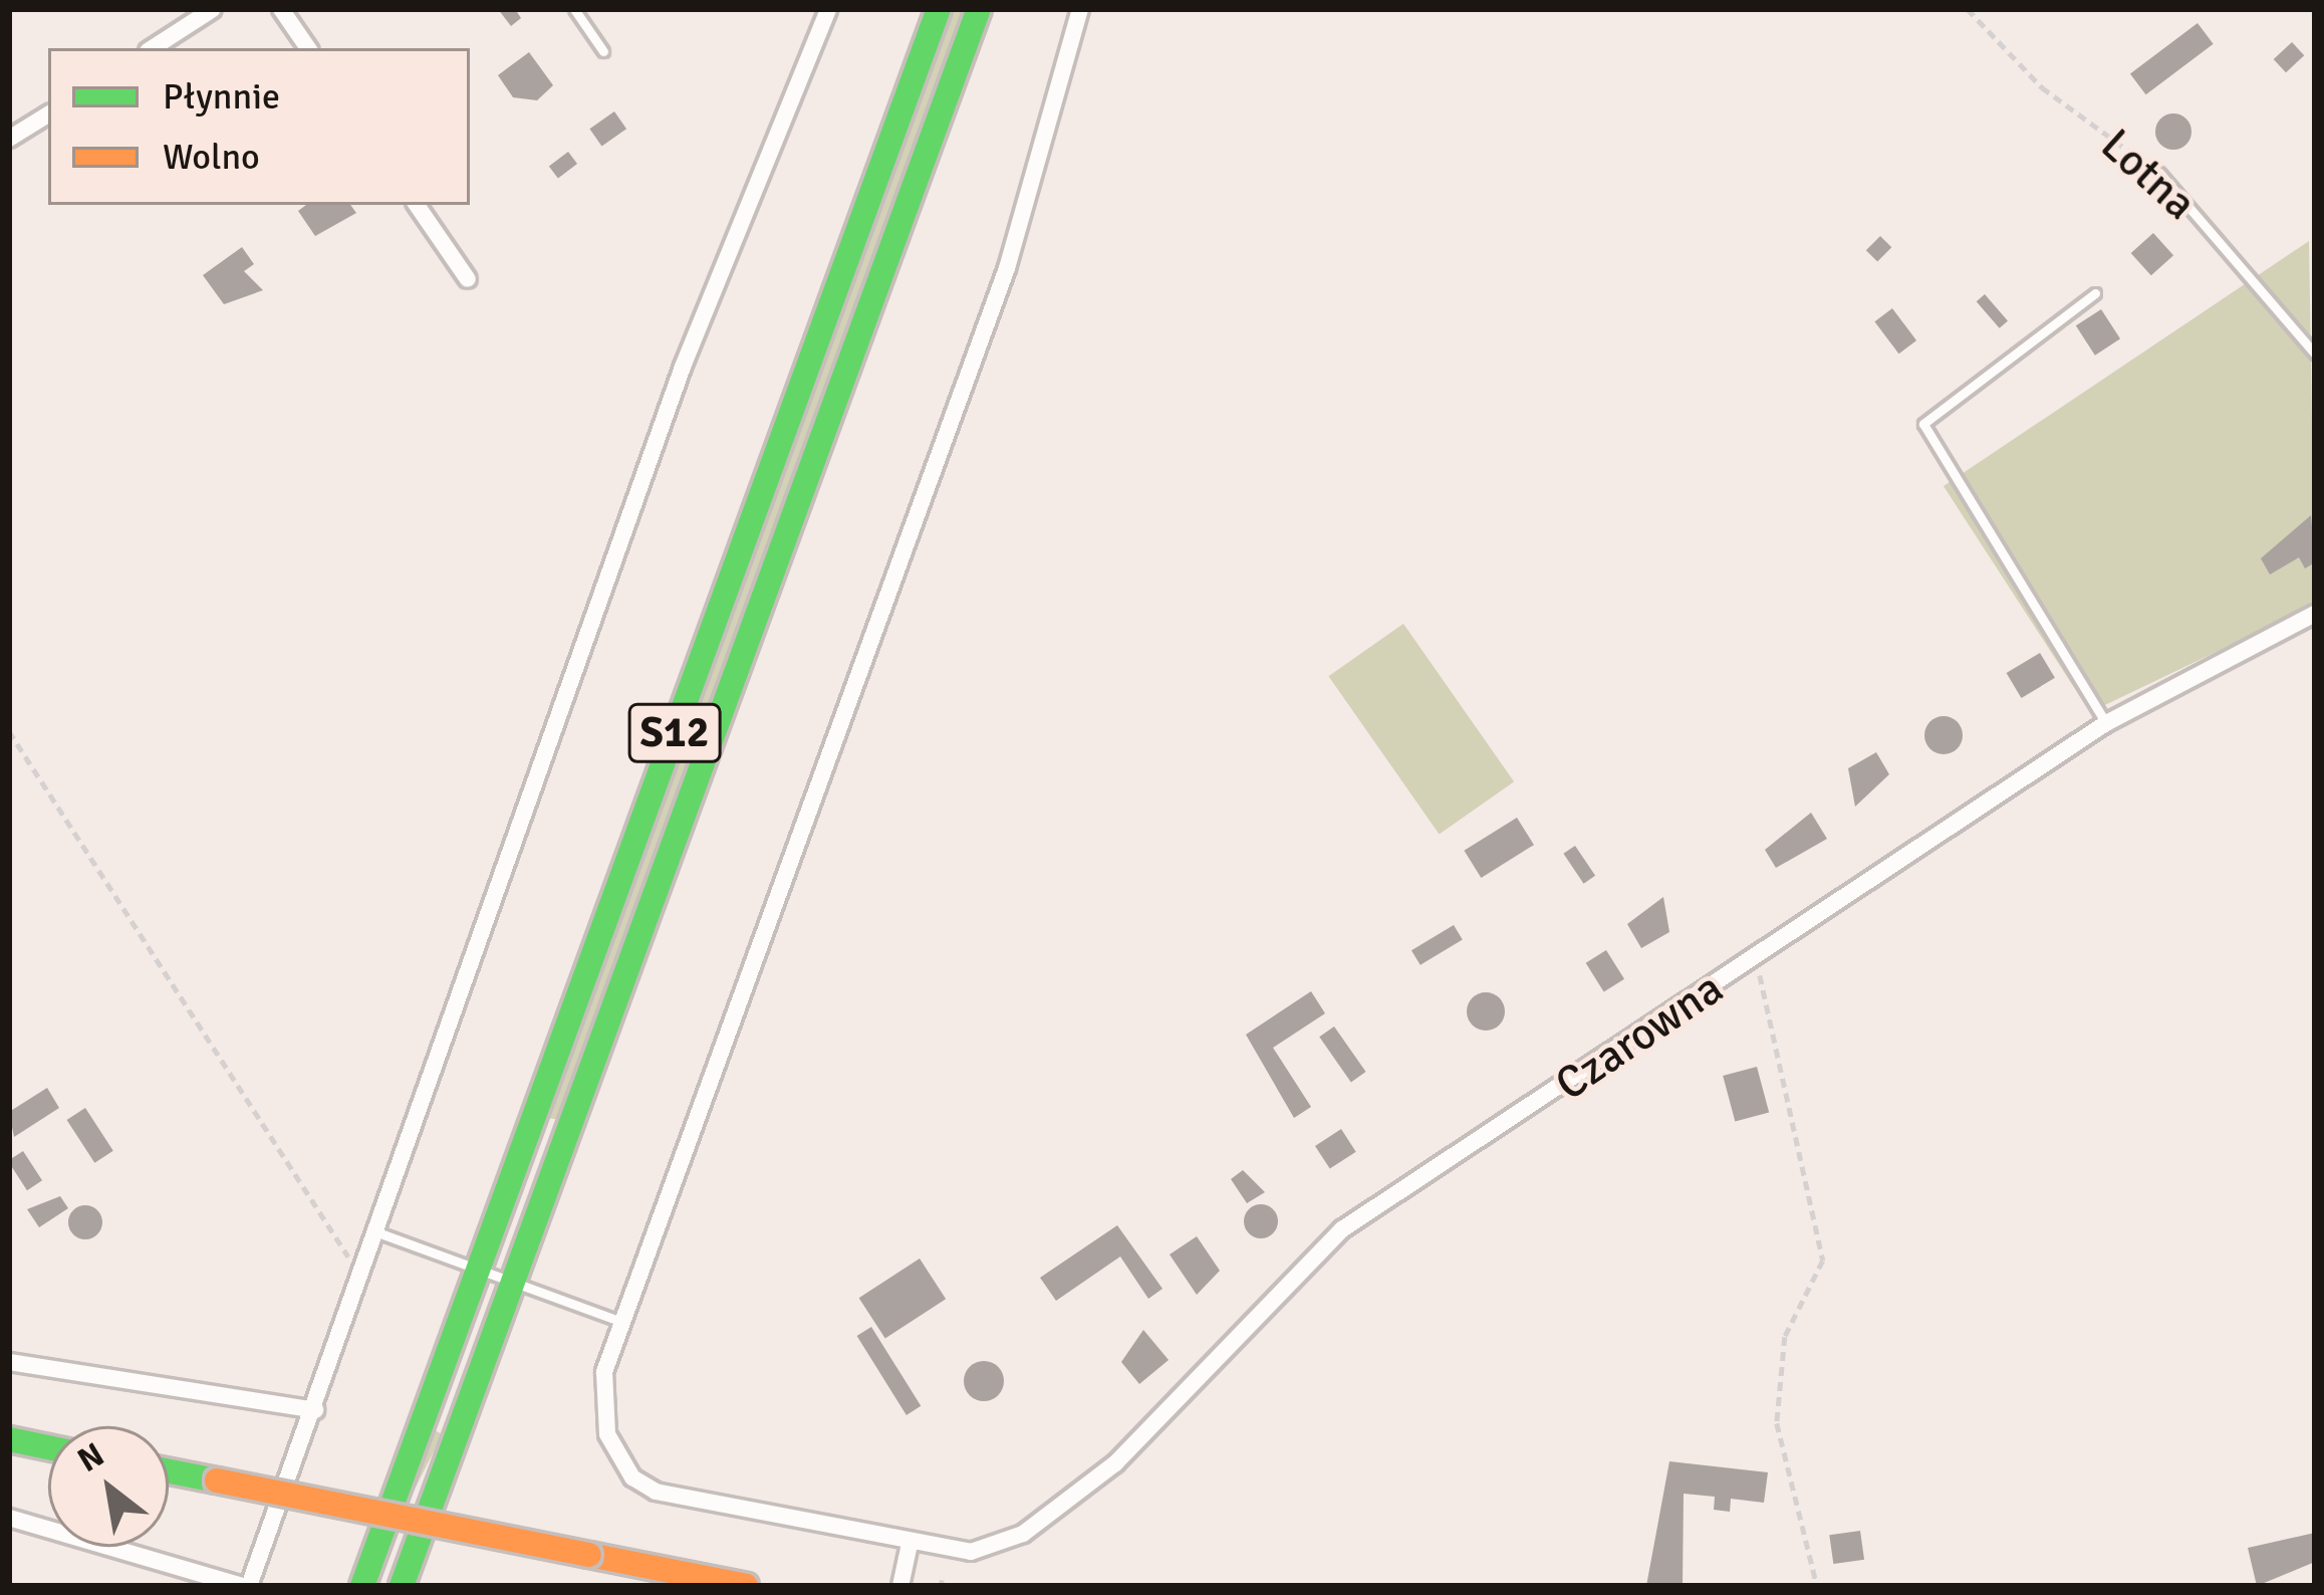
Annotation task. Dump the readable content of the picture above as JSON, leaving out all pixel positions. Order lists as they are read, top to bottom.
{
  "streets": {
    "main road": ["S12"],
    "street": ["Czarowna"],
    "lane": ["Lotna"]
  },
  "legend": ["Płynnie", "Wolno"],
  "north": "top left"
}
